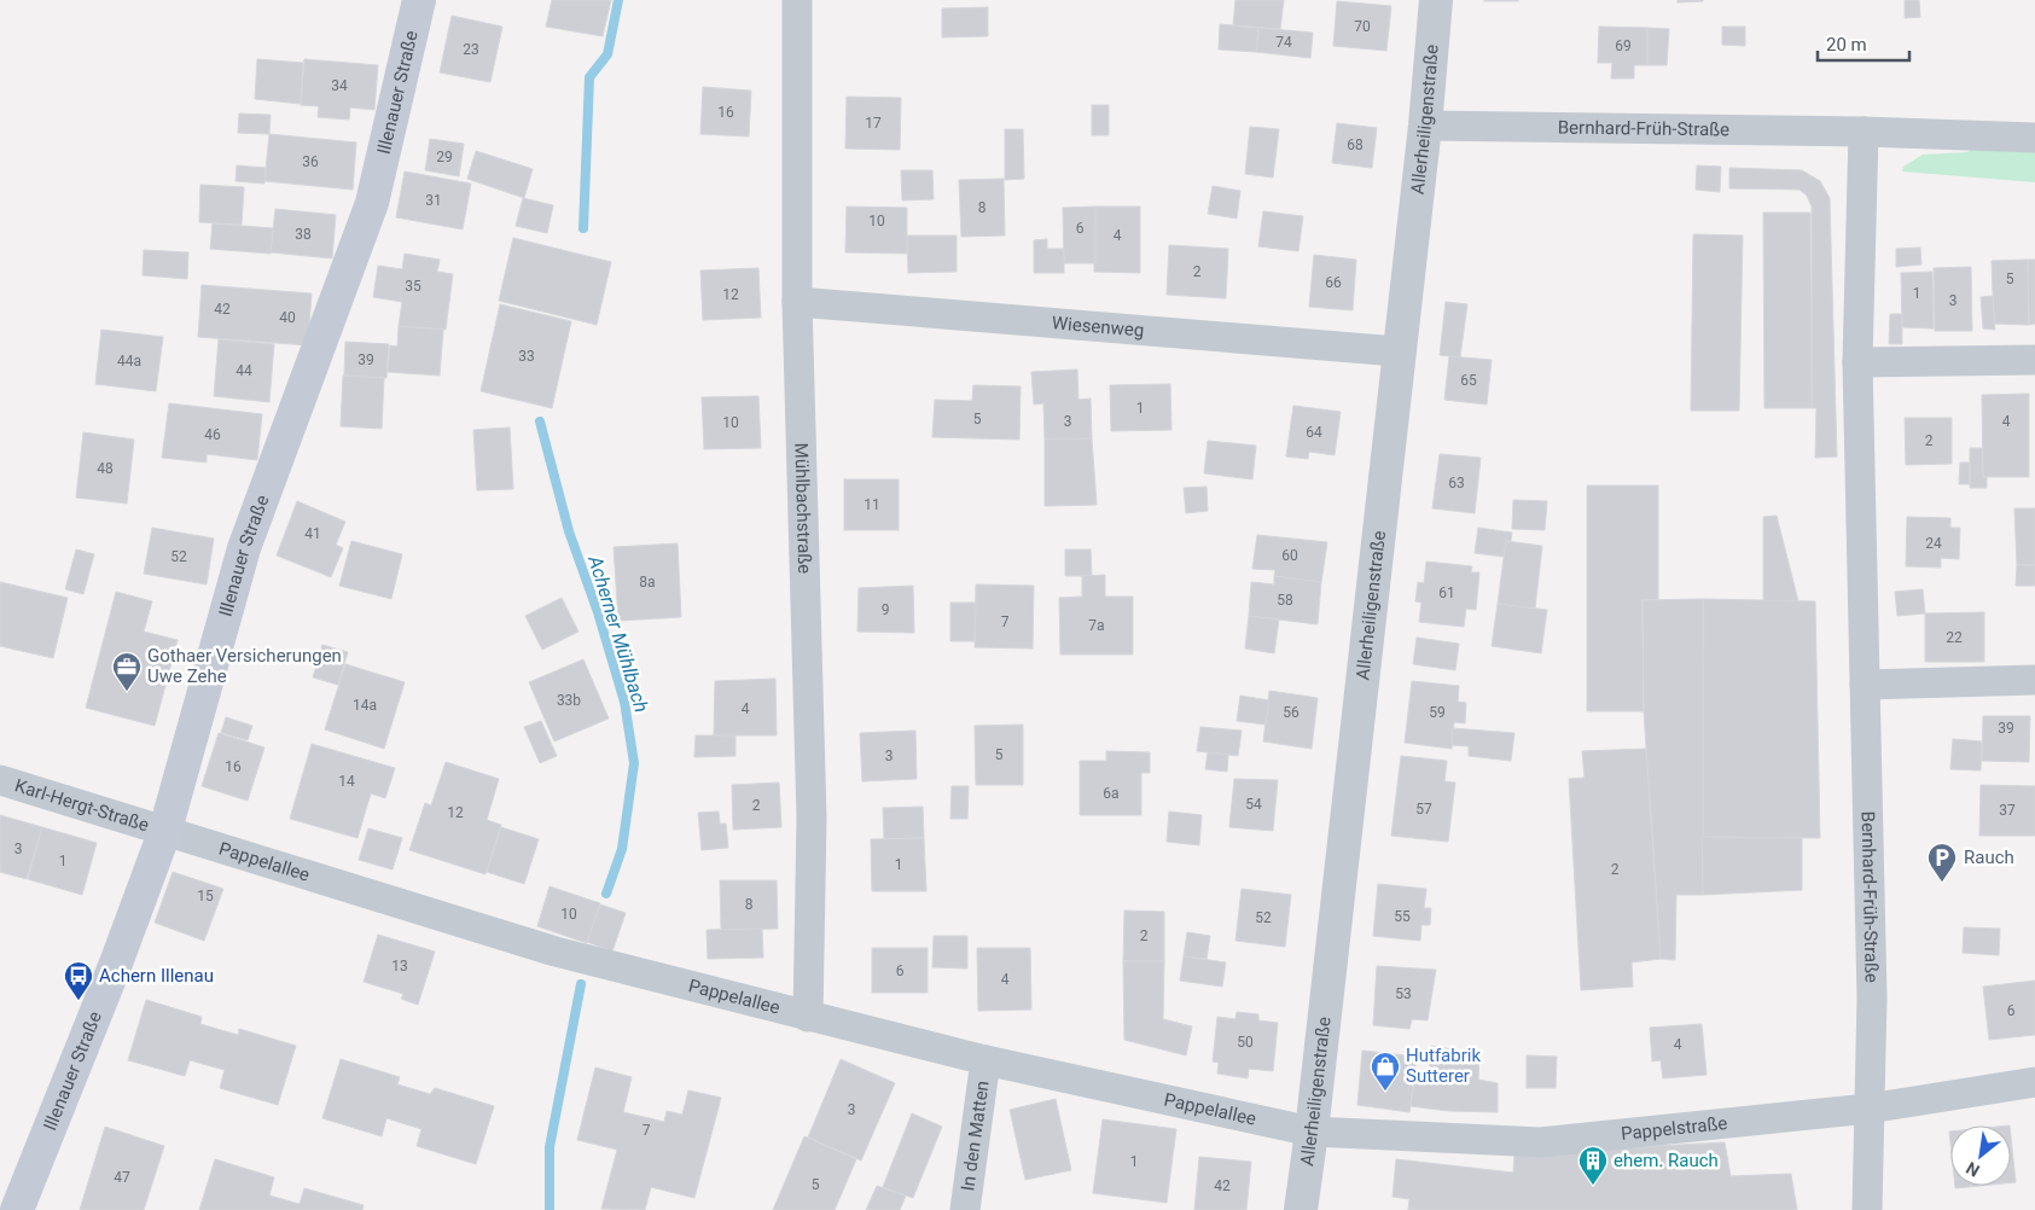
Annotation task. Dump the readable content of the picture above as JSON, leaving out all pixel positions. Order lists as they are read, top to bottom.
{
  "streets": {
    "main road": ["Illenauer Straße"],
    "street": [
      "Allerheiligenstraße",
      "Bernhard-Früh-Straße",
      "Wiesenweg",
      "Mühlbachstraße",
      "Karl-Hergt-Straße",
      "Pappelallee",
      "Pappelstraße",
      "In den Matten"
    ]
  },
  "crossings": [
    ["Illenauer Straße", "Karl-Hergt-Straße"],
    ["Illenauer Straße", "Pappelallee"],
    ["Allerheiligenstraße", "Bernhard-Früh-Straße"],
    ["Allerheiligenstraße", "Wiesenweg"],
    ["Allerheiligenstraße", "Pappelallee"],
    ["Allerheiligenstraße", "Pappelstraße"],
    ["Bernhard-Früh-Straße", "Pappelstraße"],
    ["Wiesenweg", "Mühlbachstraße"],
    ["Mühlbachstraße", "Pappelallee"],
    ["Karl-Hergt-Straße", "Pappelallee"],
    ["Pappelallee", "Pappelstraße"],
    ["Pappelallee", "In den Matten"]
  ],
  "water": ["Acherner Mühlbach"],
  "places": {
    "office": ["Gothaer Versicherungen Uwe Zehe"],
    "parking": ["Rauch"],
    "bus stop": ["Achern Illenau"],
    "shop": ["Hutfabrik Sutterer"],
    "building": ["ehem. Rauch"]
  },
  "house_numbers": [
    "70",
    "74",
    "69",
    "23",
    "34",
    "16",
    "17",
    "68",
    "29",
    "36",
    "31",
    "8",
    "10",
    "6",
    "38",
    "4",
    "2",
    "5",
    "66",
    "35",
    "1",
    "12",
    "3",
    "42",
    "40",
    "33",
    "39",
    "44a",
    "44",
    "65",
    "1",
    "5",
    "3",
    "4",
    "10",
    "64",
    "46",
    "2",
    "48",
    "63",
    "11",
    "41",
    "24",
    "60",
    "52",
    "8a",
    "61",
    "58",
    "9",
    "7",
    "7a",
    "22",
    "33b",
    "14a",
    "4",
    "56",
    "59",
    "39",
    "5",
    "3",
    "16",
    "14",
    "6a",
    "54",
    "2",
    "57",
    "37",
    "12",
    "3",
    "1",
    "1",
    "2",
    "15",
    "8",
    "10",
    "55",
    "52",
    "2",
    "13",
    "6",
    "4",
    "53",
    "6",
    "50",
    "4",
    "3",
    "7",
    "1",
    "47",
    "5",
    "42"
  ],
  "scale_bar": "20 m",
  "north": "bottom left"
}
